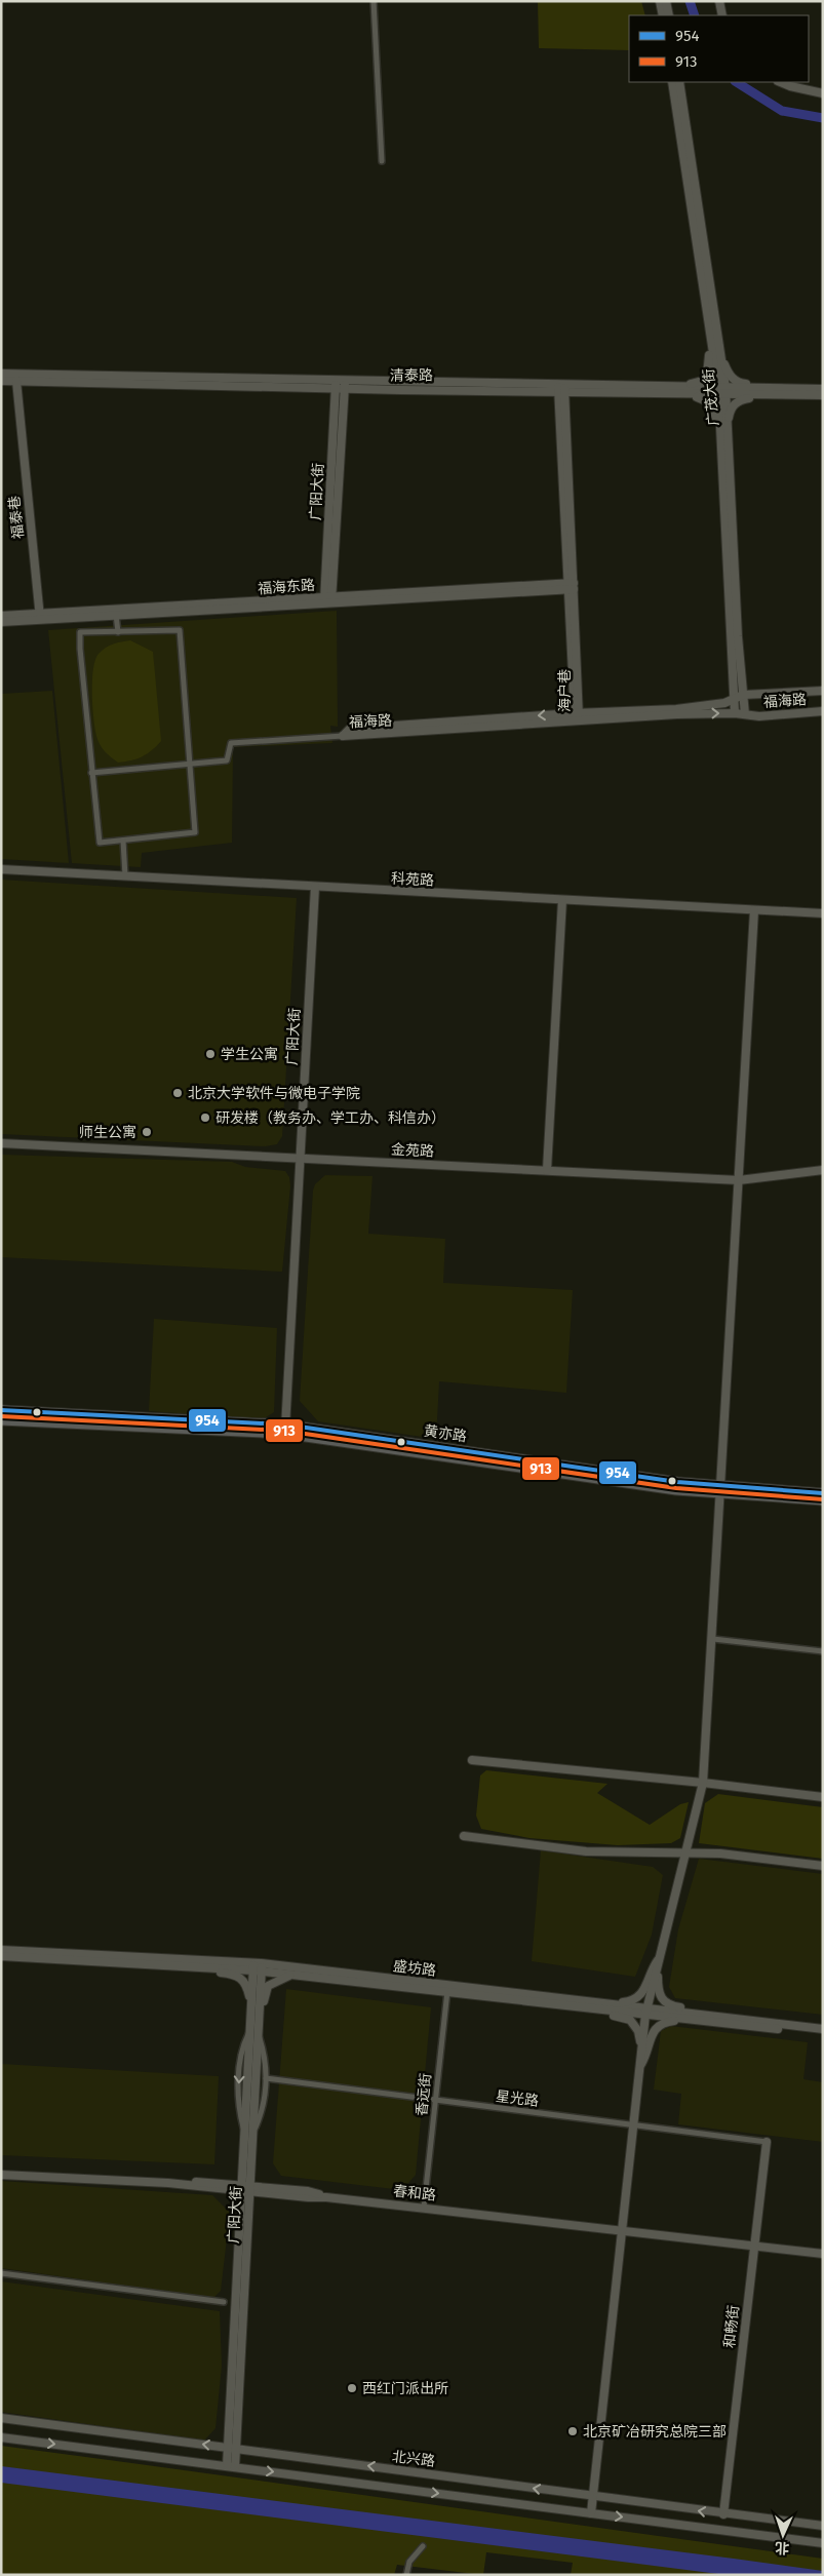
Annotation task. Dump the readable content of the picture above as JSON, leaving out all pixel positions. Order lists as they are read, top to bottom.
{
  "streets": {
    "main road": ["黄亦路"],
    "street": [
      "清泰路",
      "广茂大街",
      "广阳大街",
      "福泰巷",
      "福海东路",
      "海户巷",
      "福海路",
      "科苑路",
      "金苑路",
      "盛坊路",
      "香远街",
      "星光路",
      "春和路",
      "和畅街",
      "北兴路"
    ]
  },
  "crossings": [
    ["清泰路", "广茂大街"],
    ["清泰路", "广阳大街"],
    ["清泰路", "福泰巷"],
    ["清泰路", "海户巷"],
    ["广茂大街", "福海路"],
    ["广阳大街", "福海东路"],
    ["广阳大街", "科苑路"],
    ["广阳大街", "金苑路"],
    ["广阳大街", "黄亦路"],
    ["广阳大街", "盛坊路"],
    ["广阳大街", "春和路"],
    ["广阳大街", "北兴路"],
    ["福泰巷", "福海东路"],
    ["福海东路", "海户巷"],
    ["海户巷", "福海路"],
    ["盛坊路", "香远街"],
    ["香远街", "星光路"],
    ["香远街", "春和路"],
    ["星光路", "和畅街"],
    ["春和路", "和畅街"],
    ["和畅街", "北兴路"]
  ],
  "places": [
    "学生公寓",
    "北京大学软件与微电子学院",
    "研发楼（教务办、学工办、科信办）",
    "师生公寓",
    "西红门派出所",
    "北京矿冶研究总院三部"
  ],
  "lines": ["transit line 954", "transit line 913"],
  "legend": ["954", "913"],
  "north": "bottom"
}
